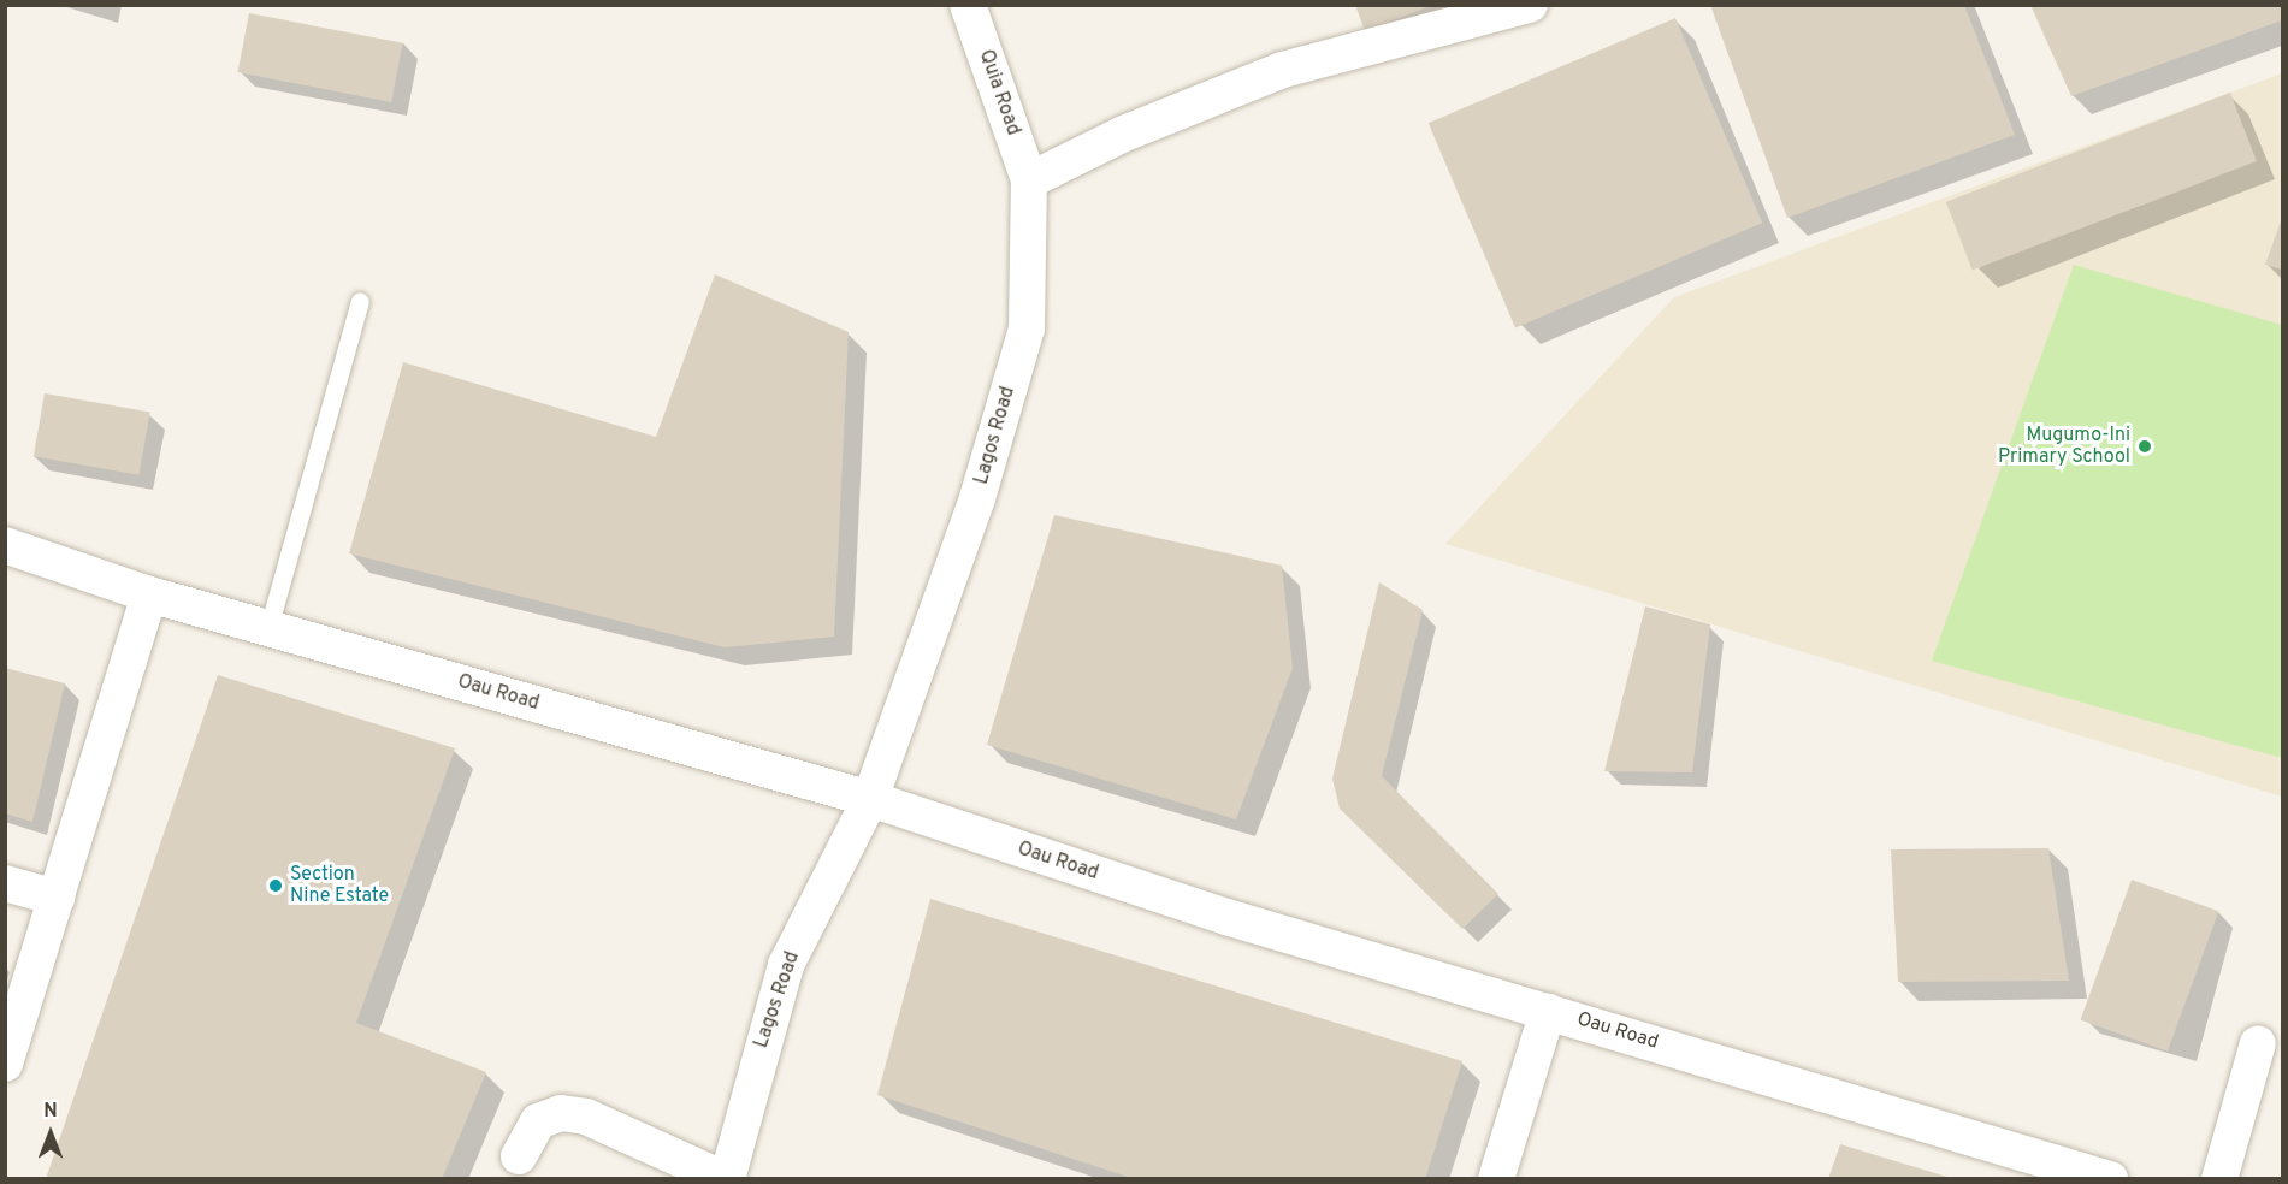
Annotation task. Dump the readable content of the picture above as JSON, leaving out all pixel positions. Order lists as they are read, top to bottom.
{
  "streets": {
    "street": ["Quia Road", "Lagos Road", "Oau Road"]
  },
  "crossings": [
    ["Quia Road", "Lagos Road"],
    ["Lagos Road", "Oau Road"]
  ],
  "places": ["Mugumo-Ini Primary School", "Section Nine Estate"],
  "north": "top"
}
